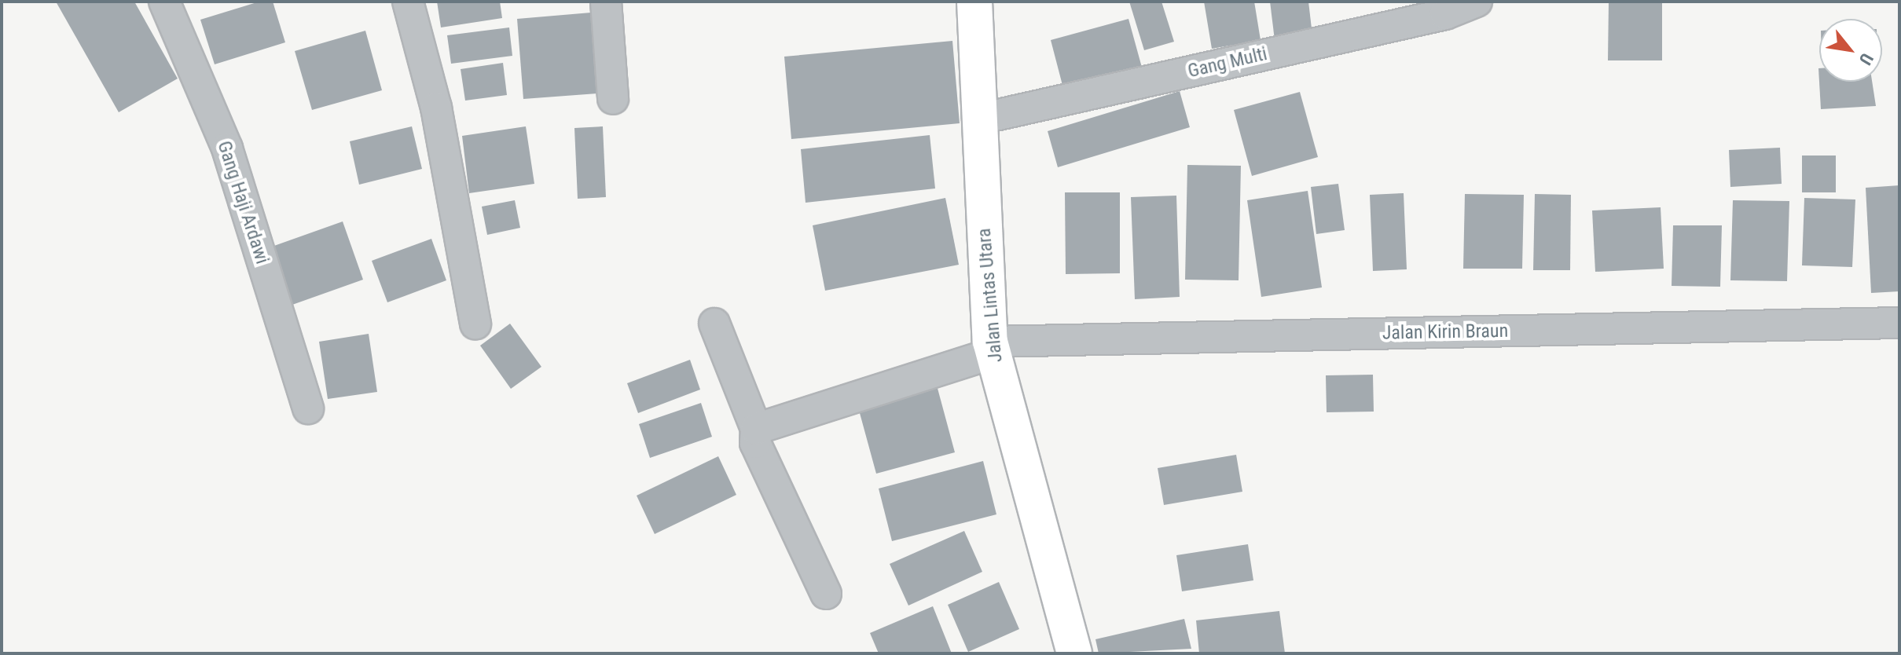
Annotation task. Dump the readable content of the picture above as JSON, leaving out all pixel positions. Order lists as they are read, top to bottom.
{
  "streets": {
    "highway": ["Jalan Lintas Utara"],
    "street": ["Gang Multi", "Gang Haji Ardawi", "Jalan Kirin Braun"]
  },
  "crossings": [
    ["Gang Multi", "Jalan Lintas Utara"],
    ["Jalan Lintas Utara", "Jalan Kirin Braun"]
  ],
  "north": "bottom right"
}
